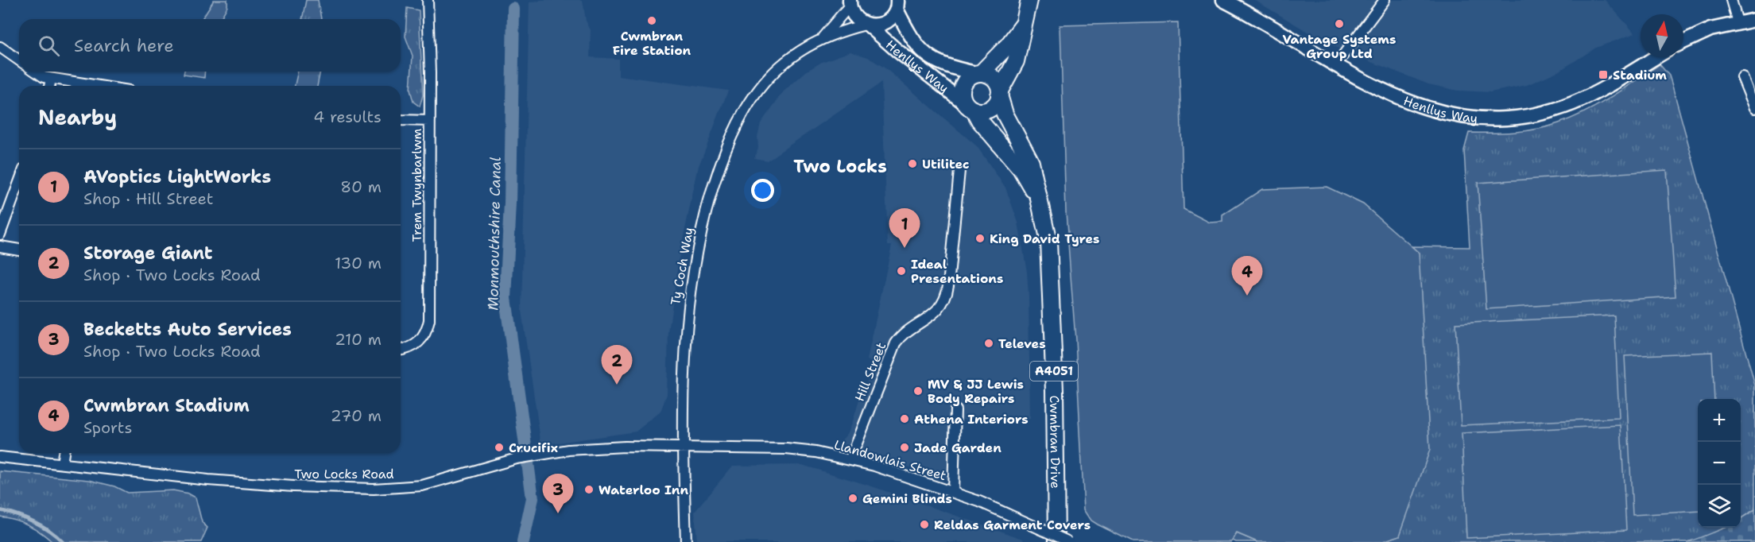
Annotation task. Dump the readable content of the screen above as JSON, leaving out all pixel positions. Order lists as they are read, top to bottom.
{
  "streets": {
    "main road": ["A4051", "Cwmbran Drive"],
    "street": [
      "Henllys Way",
      "Trem Twynbarlwm",
      "Ty Coch Way",
      "Hill Street",
      "Llandowlais Street",
      "Two Locks Road"
    ]
  },
  "crossings": [
    ["Henllys Way", "Ty Coch Way"],
    ["Henllys Way", "A4051"],
    ["Ty Coch Way", "Llandowlais Street"],
    ["Ty Coch Way", "Two Locks Road"],
    ["A4051", "Cwmbran Drive"],
    ["Hill Street", "Llandowlais Street"],
    ["Llandowlais Street", "Two Locks Road"]
  ],
  "districts": ["Two Locks"],
  "water": ["Monmouthshire Canal"],
  "places": {
    "other": [
      "Cwmbran Fire Station",
      "Vantage Systems Group Ltd",
      "Utilitec",
      "King David Tyres",
      "Ideal Presentations",
      "Televes",
      "MV & JJ Lewis Body Repairs",
      "Athena Interiors",
      "Crucifix",
      "Jade Garden",
      "Waterloo Inn",
      "Gemini Blinds",
      "Reldas Garment Covers"
    ],
    "transit": ["Stadium"]
  },
  "north": "top",
  "page": {
    "search": "Search here",
    "heading": ["Nearby", "4 results"],
    "list": [
      {
        "mark": "1",
        "name": "AVoptics LightWorks",
        "note": "Shop · Hill Street",
        "value": "80 m"
      },
      {
        "mark": "2",
        "name": "Storage Giant",
        "note": "Shop · Two Locks Road",
        "value": "130 m"
      },
      {
        "mark": "3",
        "name": "Becketts Auto Services",
        "note": "Shop · Two Locks Road",
        "value": "210 m"
      },
      {
        "mark": "4",
        "name": "Cwmbran Stadium",
        "note": "Sports",
        "value": "270 m"
      }
    ],
    "pins": [
      "1",
      "4",
      "2",
      "3"
    ],
    "map_buttons": ["+", "−"]
  }
}
